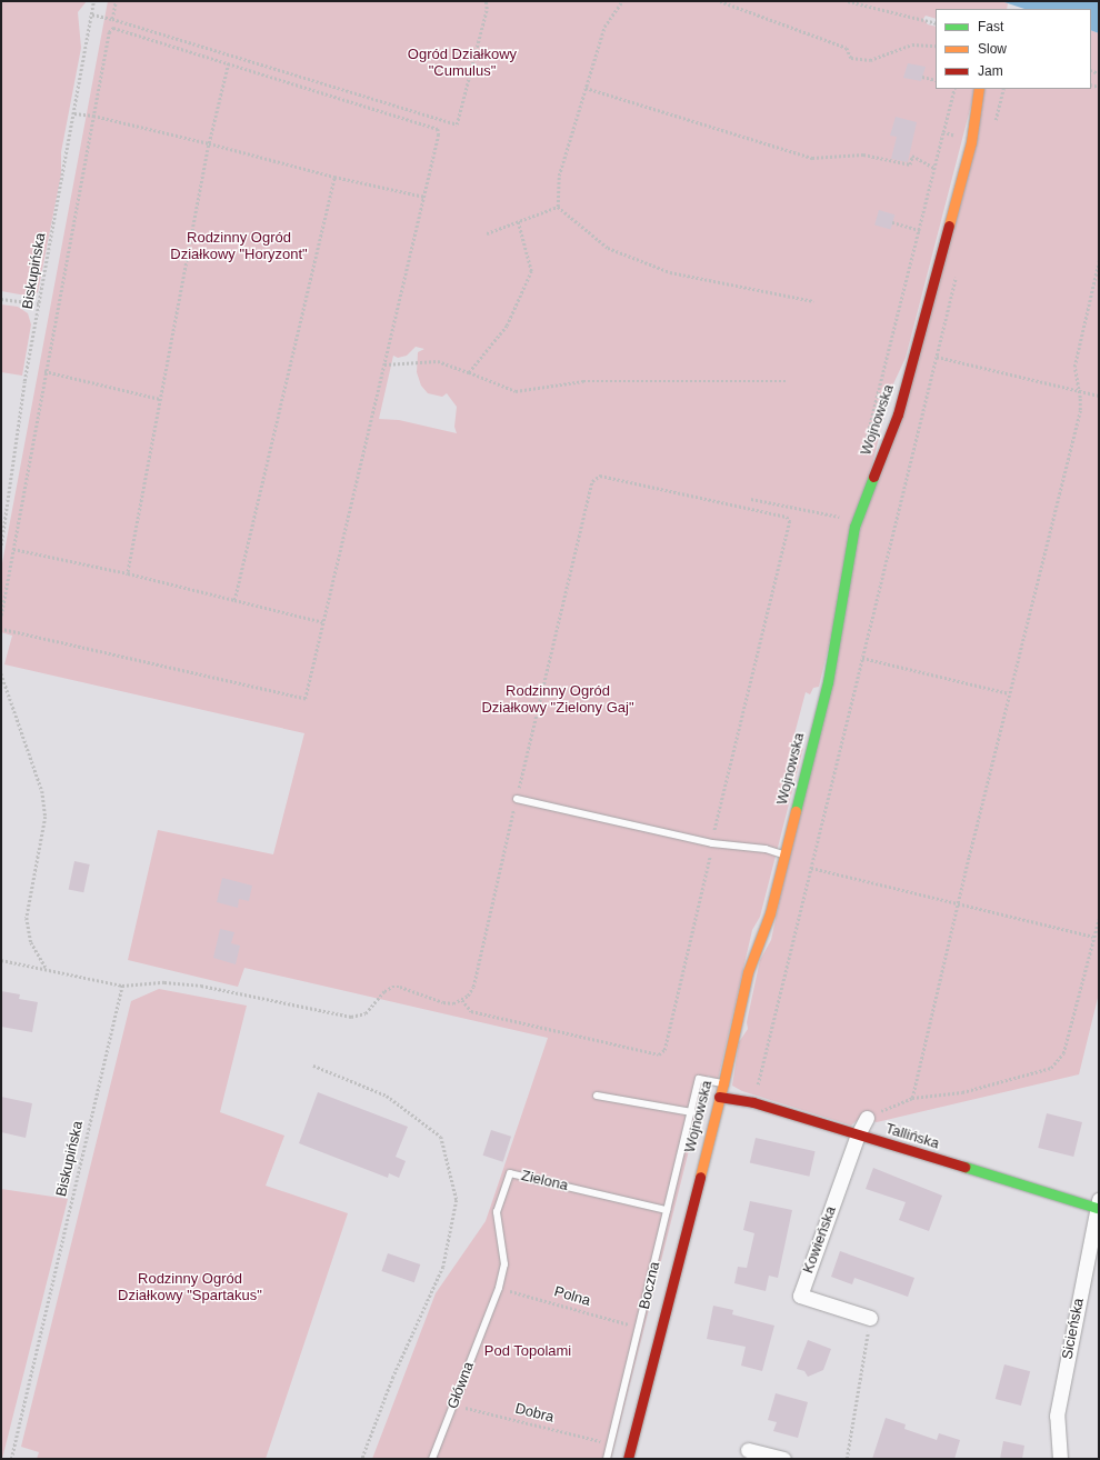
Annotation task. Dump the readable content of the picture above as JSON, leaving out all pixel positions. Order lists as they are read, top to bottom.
{
  "streets": {
    "street": [
      "Wojnowska",
      "Tallińska",
      "Kowieńska",
      "Sicieńska"
    ],
    "lane": ["Zielona", "Boczna", "Główna"],
    "path": ["Biskupińska", "Polna", "Dobra"]
  },
  "crossings": [
    ["Wojnowska", "Tallińska"],
    ["Wojnowska", "Boczna"],
    ["Tallińska", "Kowieńska"],
    ["Tallińska", "Sicieńska"],
    ["Zielona", "Boczna"],
    ["Zielona", "Polna"],
    ["Zielona", "Główna"],
    ["Boczna", "Polna"],
    ["Boczna", "Dobra"],
    ["Polna", "Główna"],
    ["Główna", "Dobra"]
  ],
  "parks": [
    "Ogród Działkowy \"Cumulus\"",
    "Rodzinny Ogród Działkowy \"Horyzont\"",
    "Rodzinny Ogród Działkowy \"Zielony Gaj\"",
    "Rodzinny Ogród Działkowy \"Spartakus\"",
    "Pod Topolami"
  ],
  "legend": ["Fast", "Slow", "Jam"]
}
